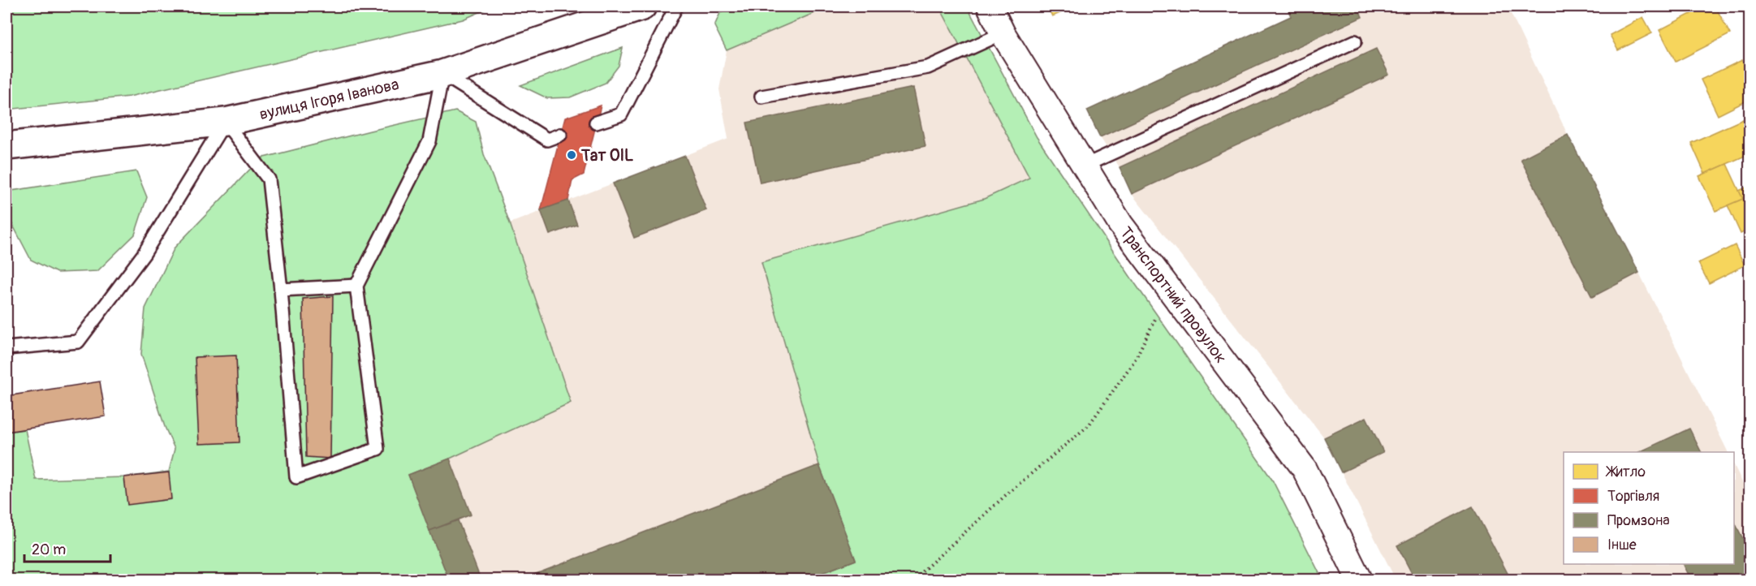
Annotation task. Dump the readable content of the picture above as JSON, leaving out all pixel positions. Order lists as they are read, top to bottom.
{
  "streets": {
    "street": ["вулиця Ігоря Іванова", "Транспортний провулок"]
  },
  "places": ["Тат OIL"],
  "legend": [
    "Житло",
    "Торгівля",
    "Промзона",
    "Інше"
  ],
  "scale_bar": "20 m"
}
